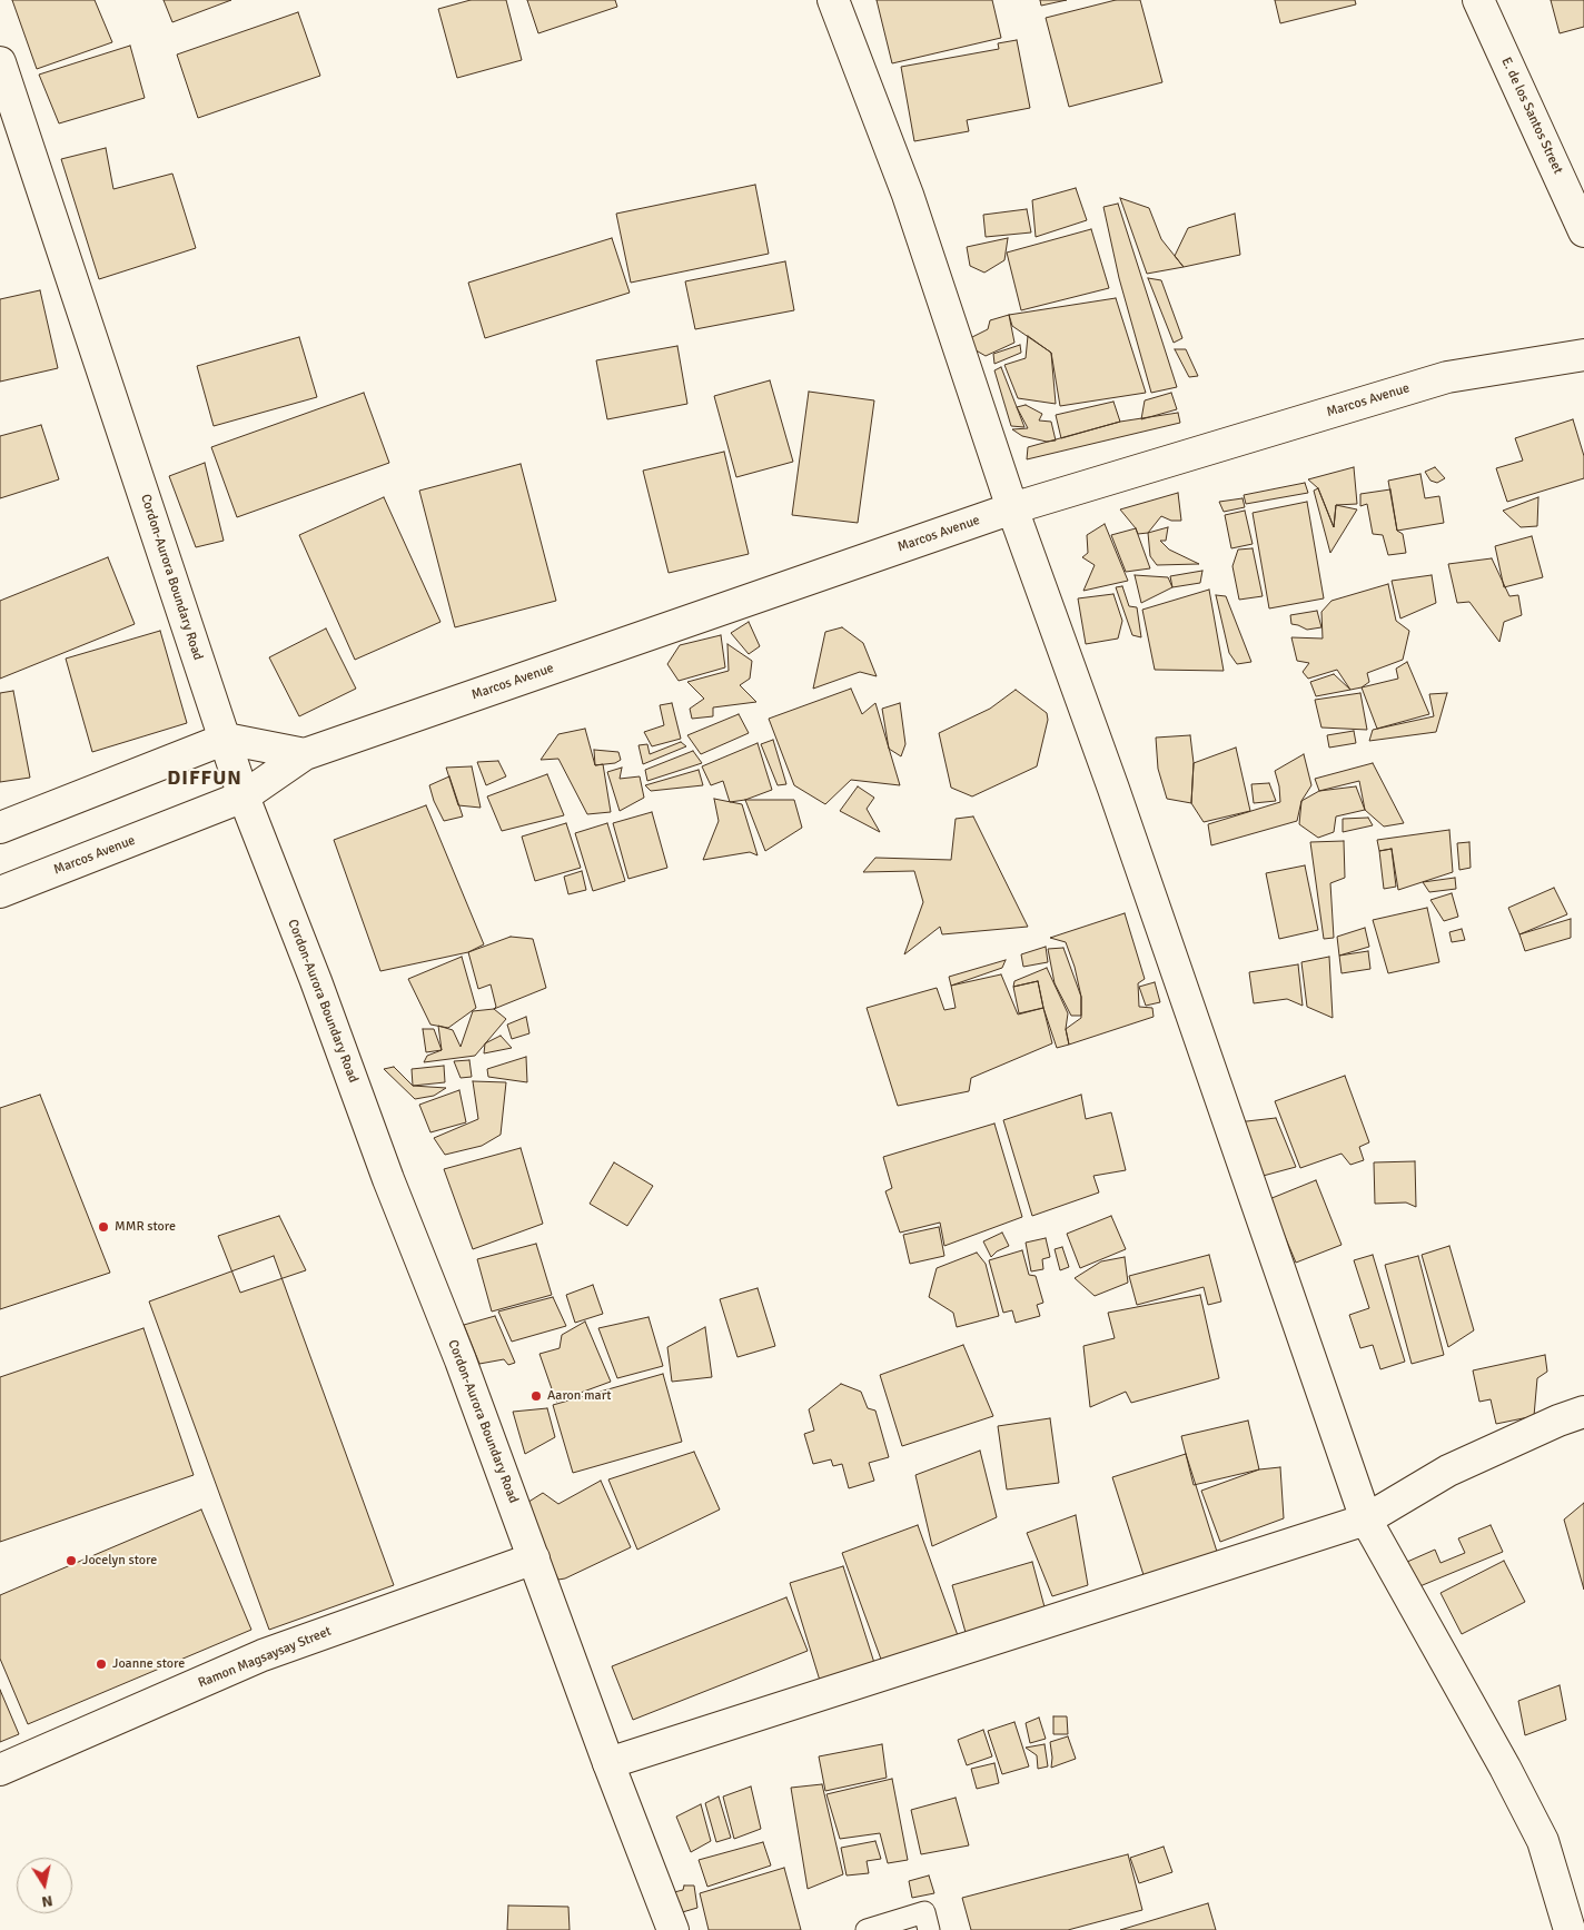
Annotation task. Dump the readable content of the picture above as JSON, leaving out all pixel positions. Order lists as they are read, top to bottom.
{
  "streets": {
    "street": [
      "E. de los Santos Street",
      "Marcos Avenue",
      "Cordon-Aurora Boundary Road",
      "Ramon Magsaysay Street"
    ]
  },
  "crossings": [
    ["Marcos Avenue", "Cordon-Aurora Boundary Road"],
    ["Cordon-Aurora Boundary Road", "Ramon Magsaysay Street"]
  ],
  "districts": ["DIFFUN"],
  "places": [
    "MMR store",
    "Aaron mart",
    "Jocelyn store",
    "Joanne store"
  ],
  "north": "bottom"
}
